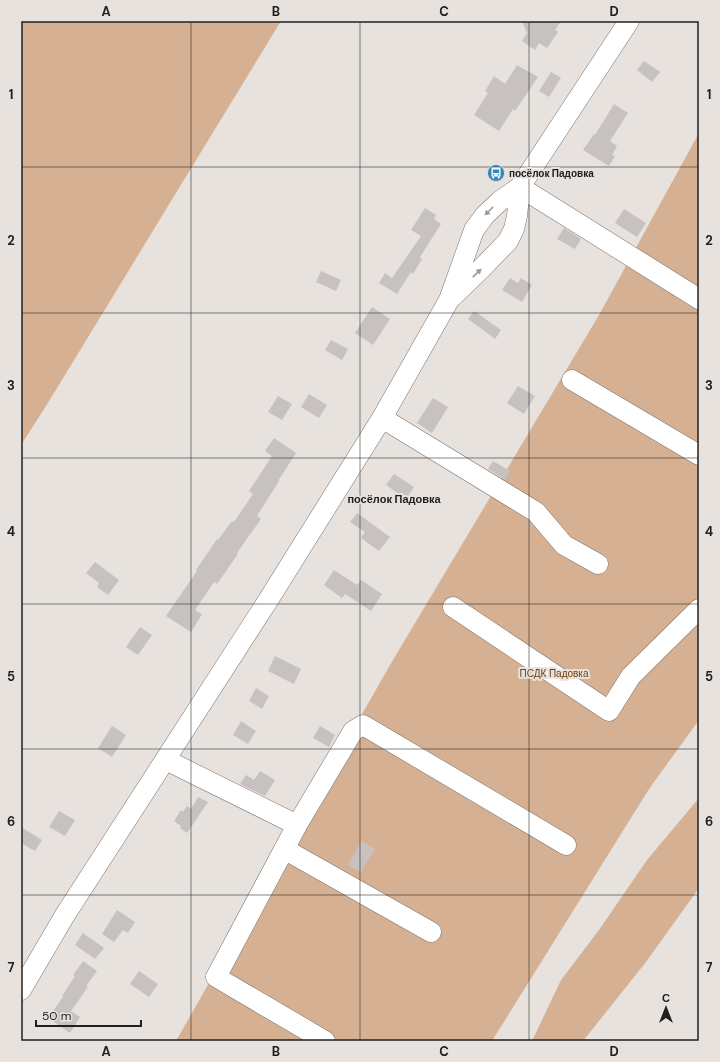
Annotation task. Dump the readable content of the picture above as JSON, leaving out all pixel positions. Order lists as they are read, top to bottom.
{
  "districts": ["посёлок Падовка"],
  "parks": ["ПСДК Падовка"],
  "places": {
    "bus stop": ["посёлок Падовка"]
  },
  "scale_bar": "50 m",
  "north": "top",
  "grid": {
    "columns": [
      "A",
      "B",
      "C",
      "D"
    ],
    "rows": [
      "1",
      "2",
      "3",
      "4",
      "5",
      "6",
      "7"
    ]
  }
}
